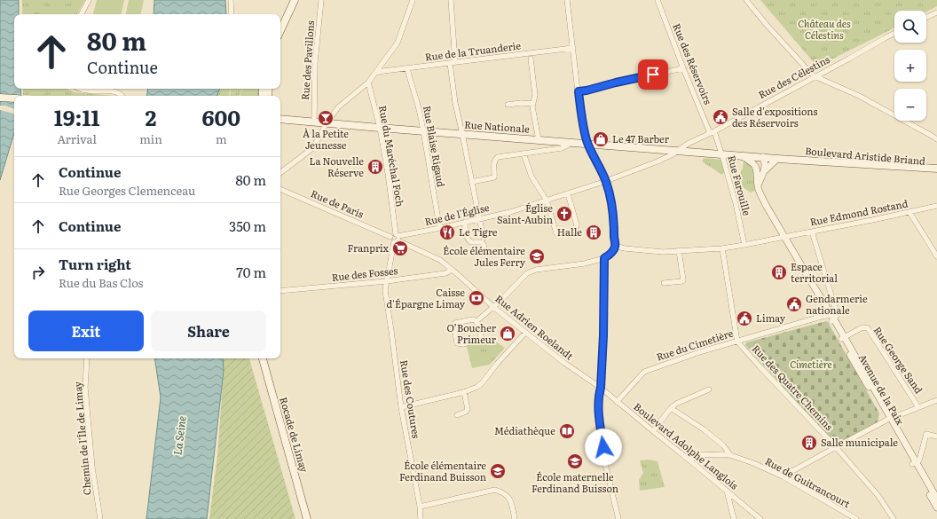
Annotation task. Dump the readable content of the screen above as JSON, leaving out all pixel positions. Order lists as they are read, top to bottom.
{
  "streets": {
    "main road": ["Rue Nationale", "Boulevard Aristide Briand", "Rocade de Limay"],
    "street": [
      "Rue de la Truanderie",
      "Rue des Pavillons",
      "Rue des Réservoirs",
      "Rue des Célestins",
      "Rue Blaise Rigaud",
      "Rue du Maréchal Foch",
      "Rue Farouille",
      "Rue de Paris",
      "Rue Edmond Rostand",
      "Rue de l'Église",
      "Rue des Fosses",
      "Rue Adrien Roelandt",
      "Rue du Cimetière",
      "Rue George Sand",
      "Rue des Quatre Chemins",
      "Avenue de la Paix",
      "Rue des Coutures",
      "Chemin de l'Île de Limay",
      "Boulevard Adolphe Langlois",
      "Rue de Guitrancourt"
    ]
  },
  "crossings": [
    ["Rue de la Truanderie", "Rue Blaise Rigaud"],
    ["Rue des Pavillons", "Rue Nationale"],
    ["Rue des Réservoirs", "Rue des Célestins"],
    ["Rue des Réservoirs", "Rue Farouille"],
    ["Rue des Célestins", "Rue Nationale"],
    ["Rue des Célestins", "Boulevard Aristide Briand"],
    ["Rue des Célestins", "Rue Farouille"],
    ["Rue des Célestins", "Rue de l'Église"],
    ["Rue Nationale", "Rue Blaise Rigaud"],
    ["Rue Nationale", "Rue du Maréchal Foch"],
    ["Rue Nationale", "Boulevard Aristide Briand"],
    ["Rue Nationale", "Rue de l'Église"],
    ["Rue Blaise Rigaud", "Rue de l'Église"],
    ["Rue du Maréchal Foch", "Rue de l'Église"],
    ["Rue du Maréchal Foch", "Rue des Fosses"],
    ["Rue du Maréchal Foch", "Rue des Coutures"],
    ["Boulevard Aristide Briand", "Rue Farouille"],
    ["Boulevard Aristide Briand", "Rue de l'Église"],
    ["Boulevard Aristide Briand", "Avenue de la Paix"],
    ["Rue Farouille", "Rue Edmond Rostand"],
    ["Rue de Paris", "Rue de l'Église"],
    ["Rue Edmond Rostand", "Avenue de la Paix"],
    ["Rue des Fosses", "Rue Adrien Roelandt"],
    ["Rue des Fosses", "Rue des Coutures"],
    ["Rue Adrien Roelandt", "Boulevard Adolphe Langlois"],
    ["Rue du Cimetière", "Rue des Quatre Chemins"],
    ["Rue du Cimetière", "Avenue de la Paix"],
    ["Rue du Cimetière", "Boulevard Adolphe Langlois"],
    ["Rue George Sand", "Avenue de la Paix"],
    ["Boulevard Adolphe Langlois", "Rue de Guitrancourt"]
  ],
  "water": ["La Seine"],
  "parks": ["Château des Célestins", "Cimetière"],
  "places": {
    "public building": ["Salle d'expositions des Réservoirs", "Gendarmerie nationale", "Limay"],
    "bar": ["À la Petite Jeunesse"],
    "shop": ["Le 47 Barber", "O’Boucher Primeur"],
    "building": [
      "La Nouvelle Réserve",
      "Halle",
      "Espace territorial",
      "Salle municipale"
    ],
    "church": ["Église Saint-Aubin"],
    "restaurant": ["Le Tigre"],
    "supermarket": ["Franprix"],
    "school or university": ["École élémentaire Jules Ferry", "École maternelle Ferdinand Buisson", "École élémentaire Ferdinand Buisson"],
    "bank": ["Caisse d'Épargne Limay"],
    "library": ["Médiathèque"]
  },
  "page": {
    "map_buttons": ["+", "−"],
    "turn": ["80 m", "Continue"],
    "eta": [
      "19:11",
      "Arrival",
      "2",
      "min",
      "600",
      "m"
    ],
    "list": [
      {
        "name": "Continue",
        "note": "Rue Georges Clemenceau",
        "value": "80 m"
      },
      {
        "name": "Continue",
        "value": "350 m"
      },
      {
        "name": "Turn right",
        "note": "Rue du Bas Clos",
        "value": "70 m"
      }
    ],
    "buttons": ["Exit", "Share"]
  }
}
